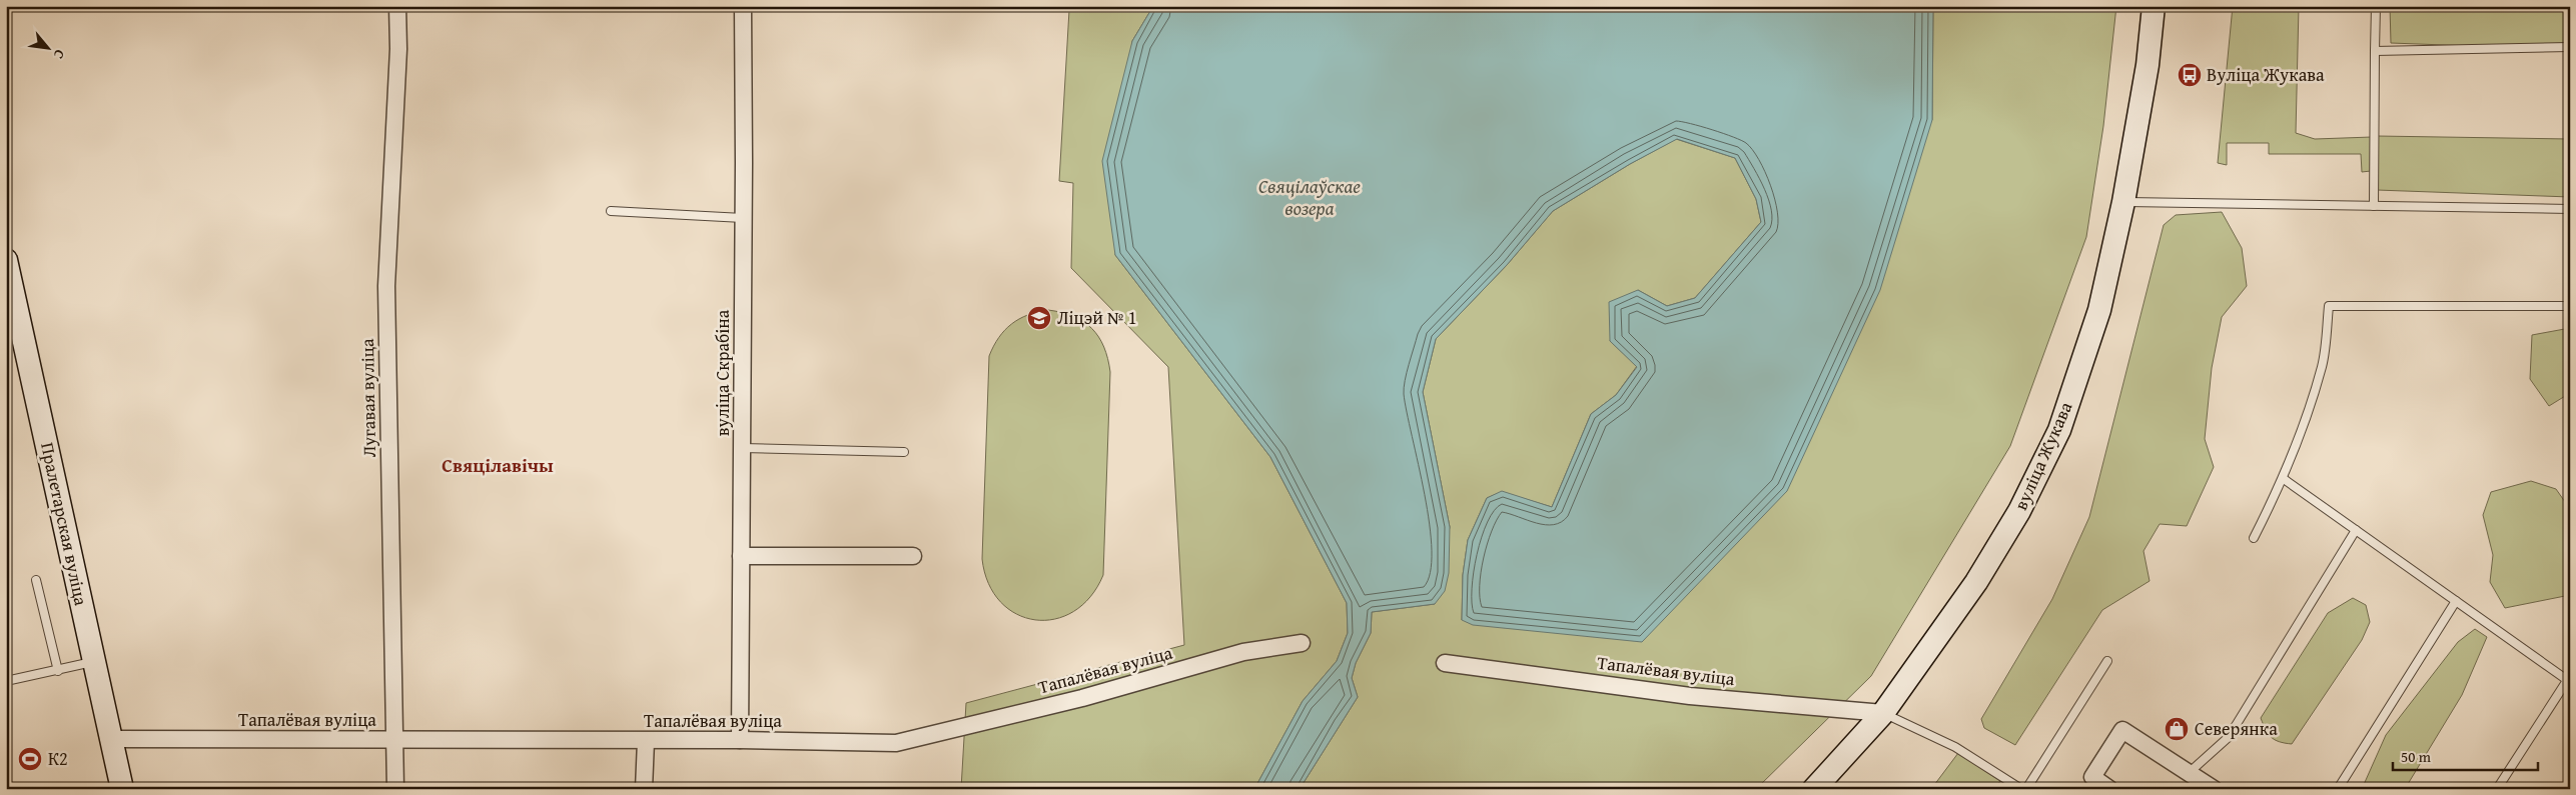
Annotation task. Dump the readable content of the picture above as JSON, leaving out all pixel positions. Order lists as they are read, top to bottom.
{
  "streets": {
    "street": [
      "вуліца Скрабіна",
      "Лугавая вуліца",
      "вуліца Жукава",
      "Пралетарская вуліца",
      "Тапалёвая вуліца"
    ]
  },
  "crossings": [
    ["вуліца Скрабіна", "Тапалёвая вуліца"],
    ["Лугавая вуліца", "Тапалёвая вуліца"],
    ["вуліца Жукава", "Тапалёвая вуліца"],
    ["Пралетарская вуліца", "Тапалёвая вуліца"]
  ],
  "districts": ["Свяцілавічы"],
  "water": ["Свяцілаўскае возера"],
  "places": {
    "bus stop": ["Вуліца Жукава"],
    "school or university": ["Ліцэй № 1"],
    "shop": ["Северянка"],
    "sports": ["К2"]
  },
  "scale_bar": "50 m",
  "north": "bottom right"
}
